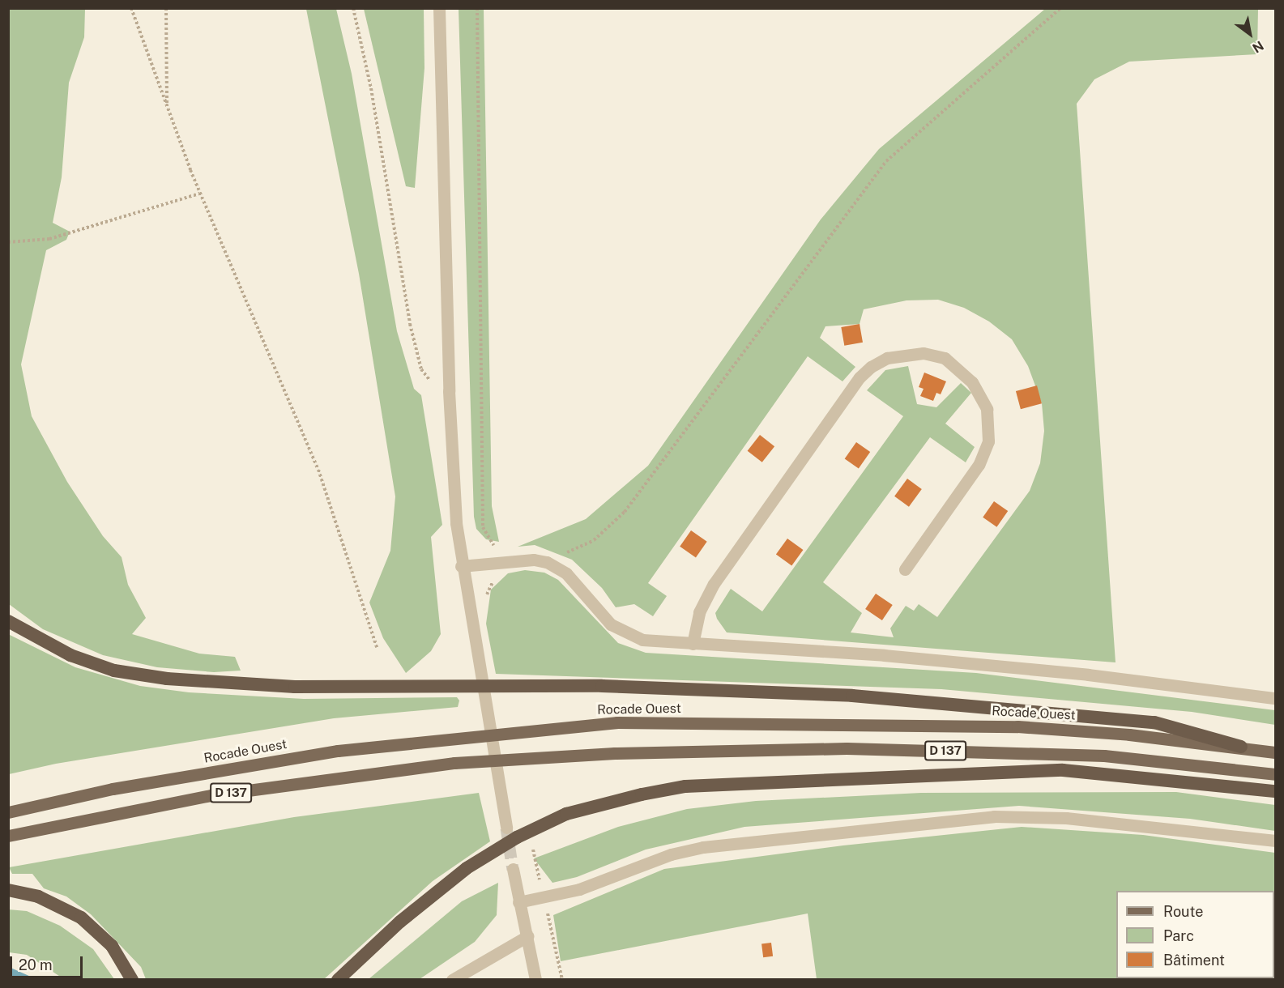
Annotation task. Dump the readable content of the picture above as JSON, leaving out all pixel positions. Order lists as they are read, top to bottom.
{
  "streets": {
    "main road": ["Rocade Ouest", "D 137"]
  },
  "legend": ["Route", "Parc", "Bâtiment"],
  "scale_bar": "20 m",
  "north": "bottom right"
}
